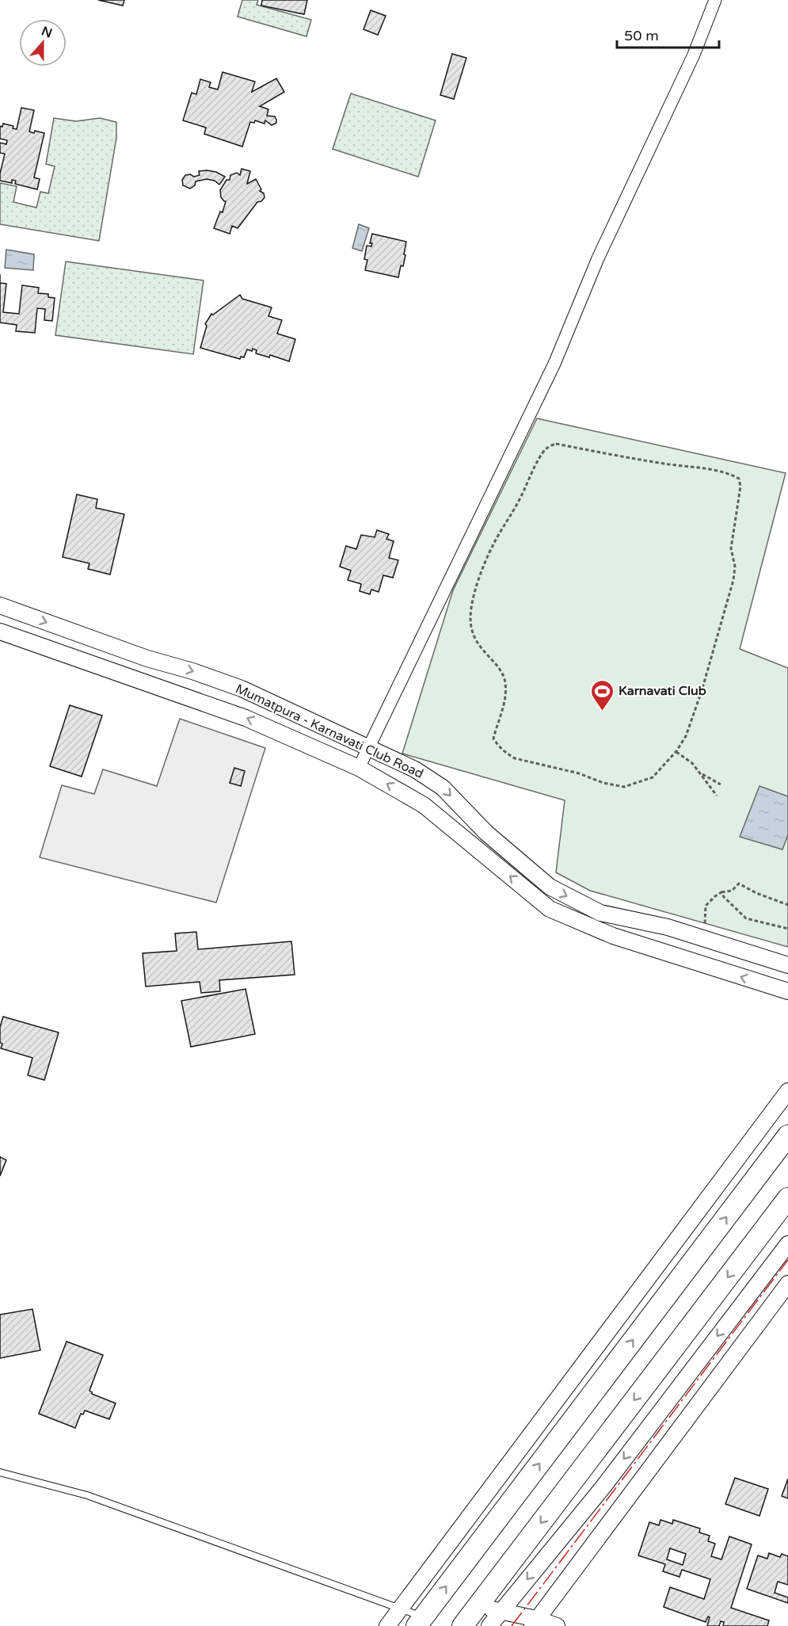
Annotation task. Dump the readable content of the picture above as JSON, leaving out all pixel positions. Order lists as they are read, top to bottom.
{
  "streets": {
    "street": ["Mumatpura - Karnavati Club Road"]
  },
  "places": {
    "sports": ["Karnavati Club"]
  },
  "scale_bar": "50 m",
  "north": "top"
}
